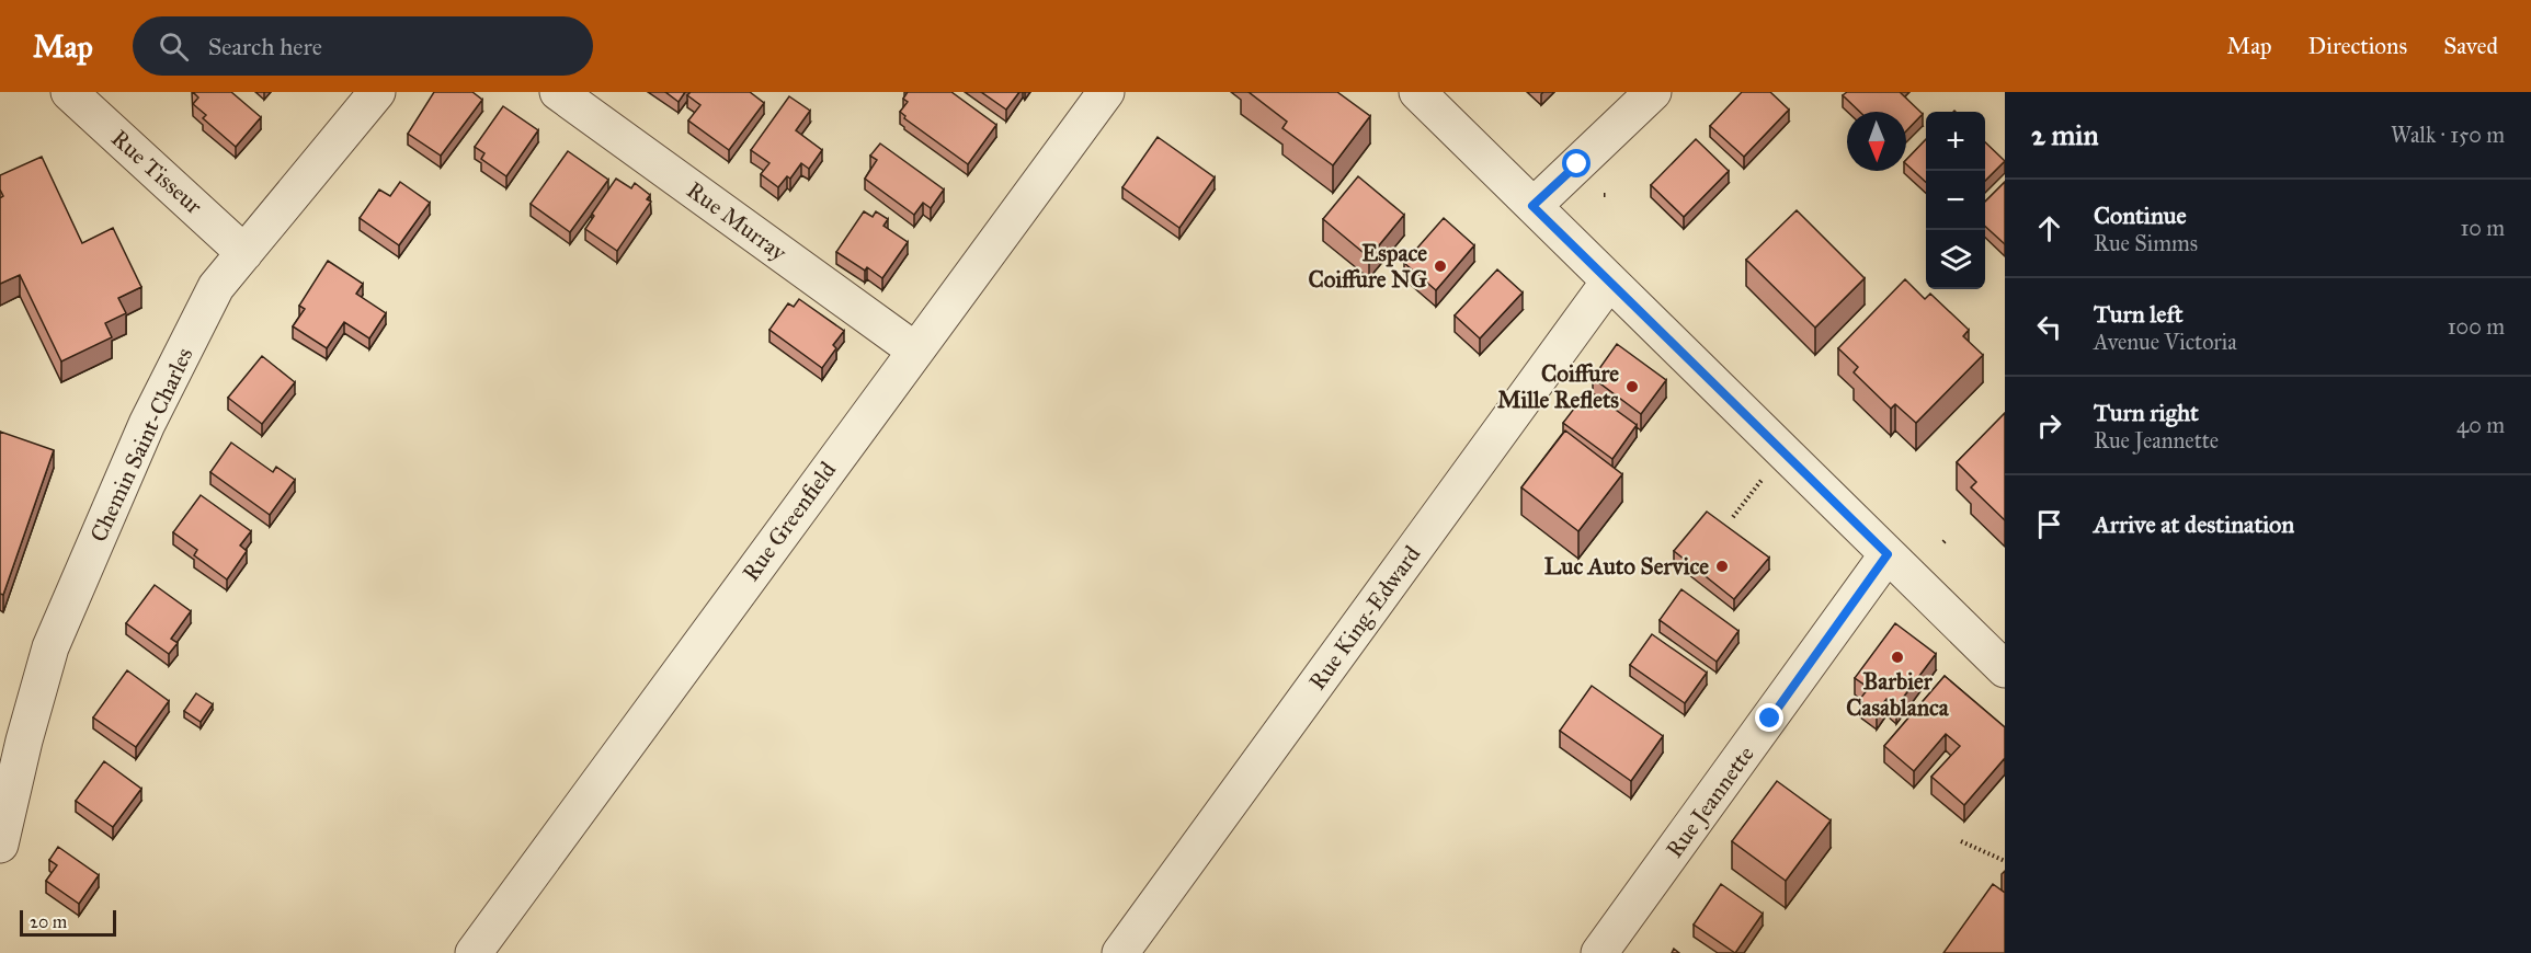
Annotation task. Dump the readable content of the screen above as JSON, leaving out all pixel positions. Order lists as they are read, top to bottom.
{
  "streets": {
    "street": [
      "Rue Tisseur",
      "Rue Murray",
      "Chemin Saint-Charles",
      "Rue Greenfield",
      "Rue King-Edward",
      "Rue Jeannette"
    ]
  },
  "crossings": [
    ["Rue Tisseur", "Chemin Saint-Charles"],
    ["Rue Murray", "Rue Greenfield"]
  ],
  "places": [
    "Espace Coiffure NG",
    "Coiffure Mille Reflets",
    "Luc Auto Service",
    "Barbier Casablanca"
  ],
  "scale_bar": "20 m",
  "north": "bottom",
  "page": {
    "header": "Map",
    "search": "Search here",
    "nav": ["Map", "Directions", "Saved"],
    "heading": ["2 min", "Walk · 150 m"],
    "map_buttons": ["+", "−"],
    "list": [
      ["Continue", "Rue Simms", "10 m"],
      ["Turn left", "Avenue Victoria", "100 m"],
      ["Turn right", "Rue Jeannette", "40 m"],
      "Arrive at destination"
    ],
    "scale": "20 m"
  }
}
